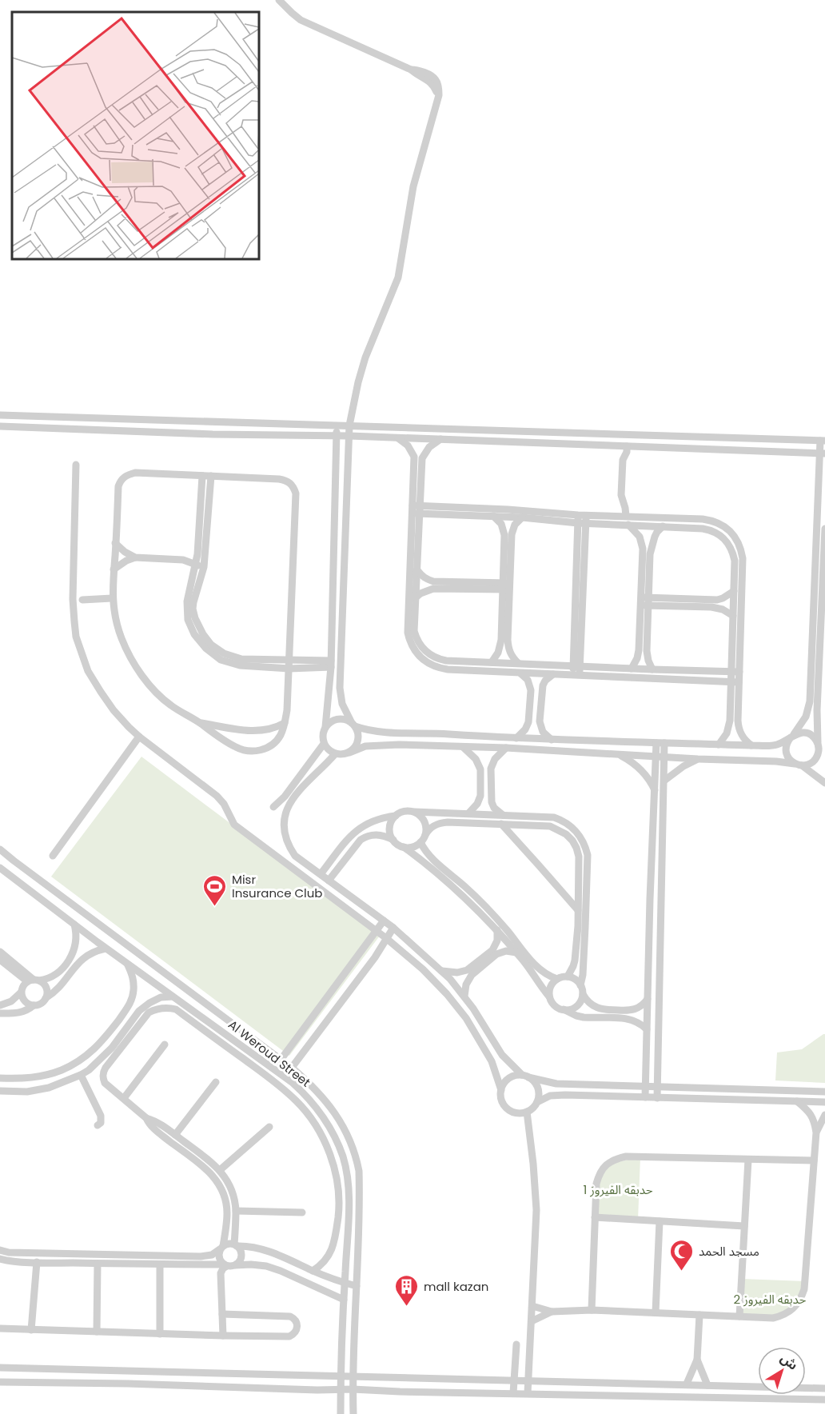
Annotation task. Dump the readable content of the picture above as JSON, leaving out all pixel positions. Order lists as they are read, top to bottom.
{
  "streets": {
    "street": ["Al Weroud Street"]
  },
  "parks": ["حدبقه الفيروز 1", "حدبقه الفيروز 2"],
  "places": {
    "sports": ["Misr Insurance Club"],
    "mosque": ["مسجد الحمد"],
    "building": ["mall kazan"]
  },
  "north": "top right"
}
